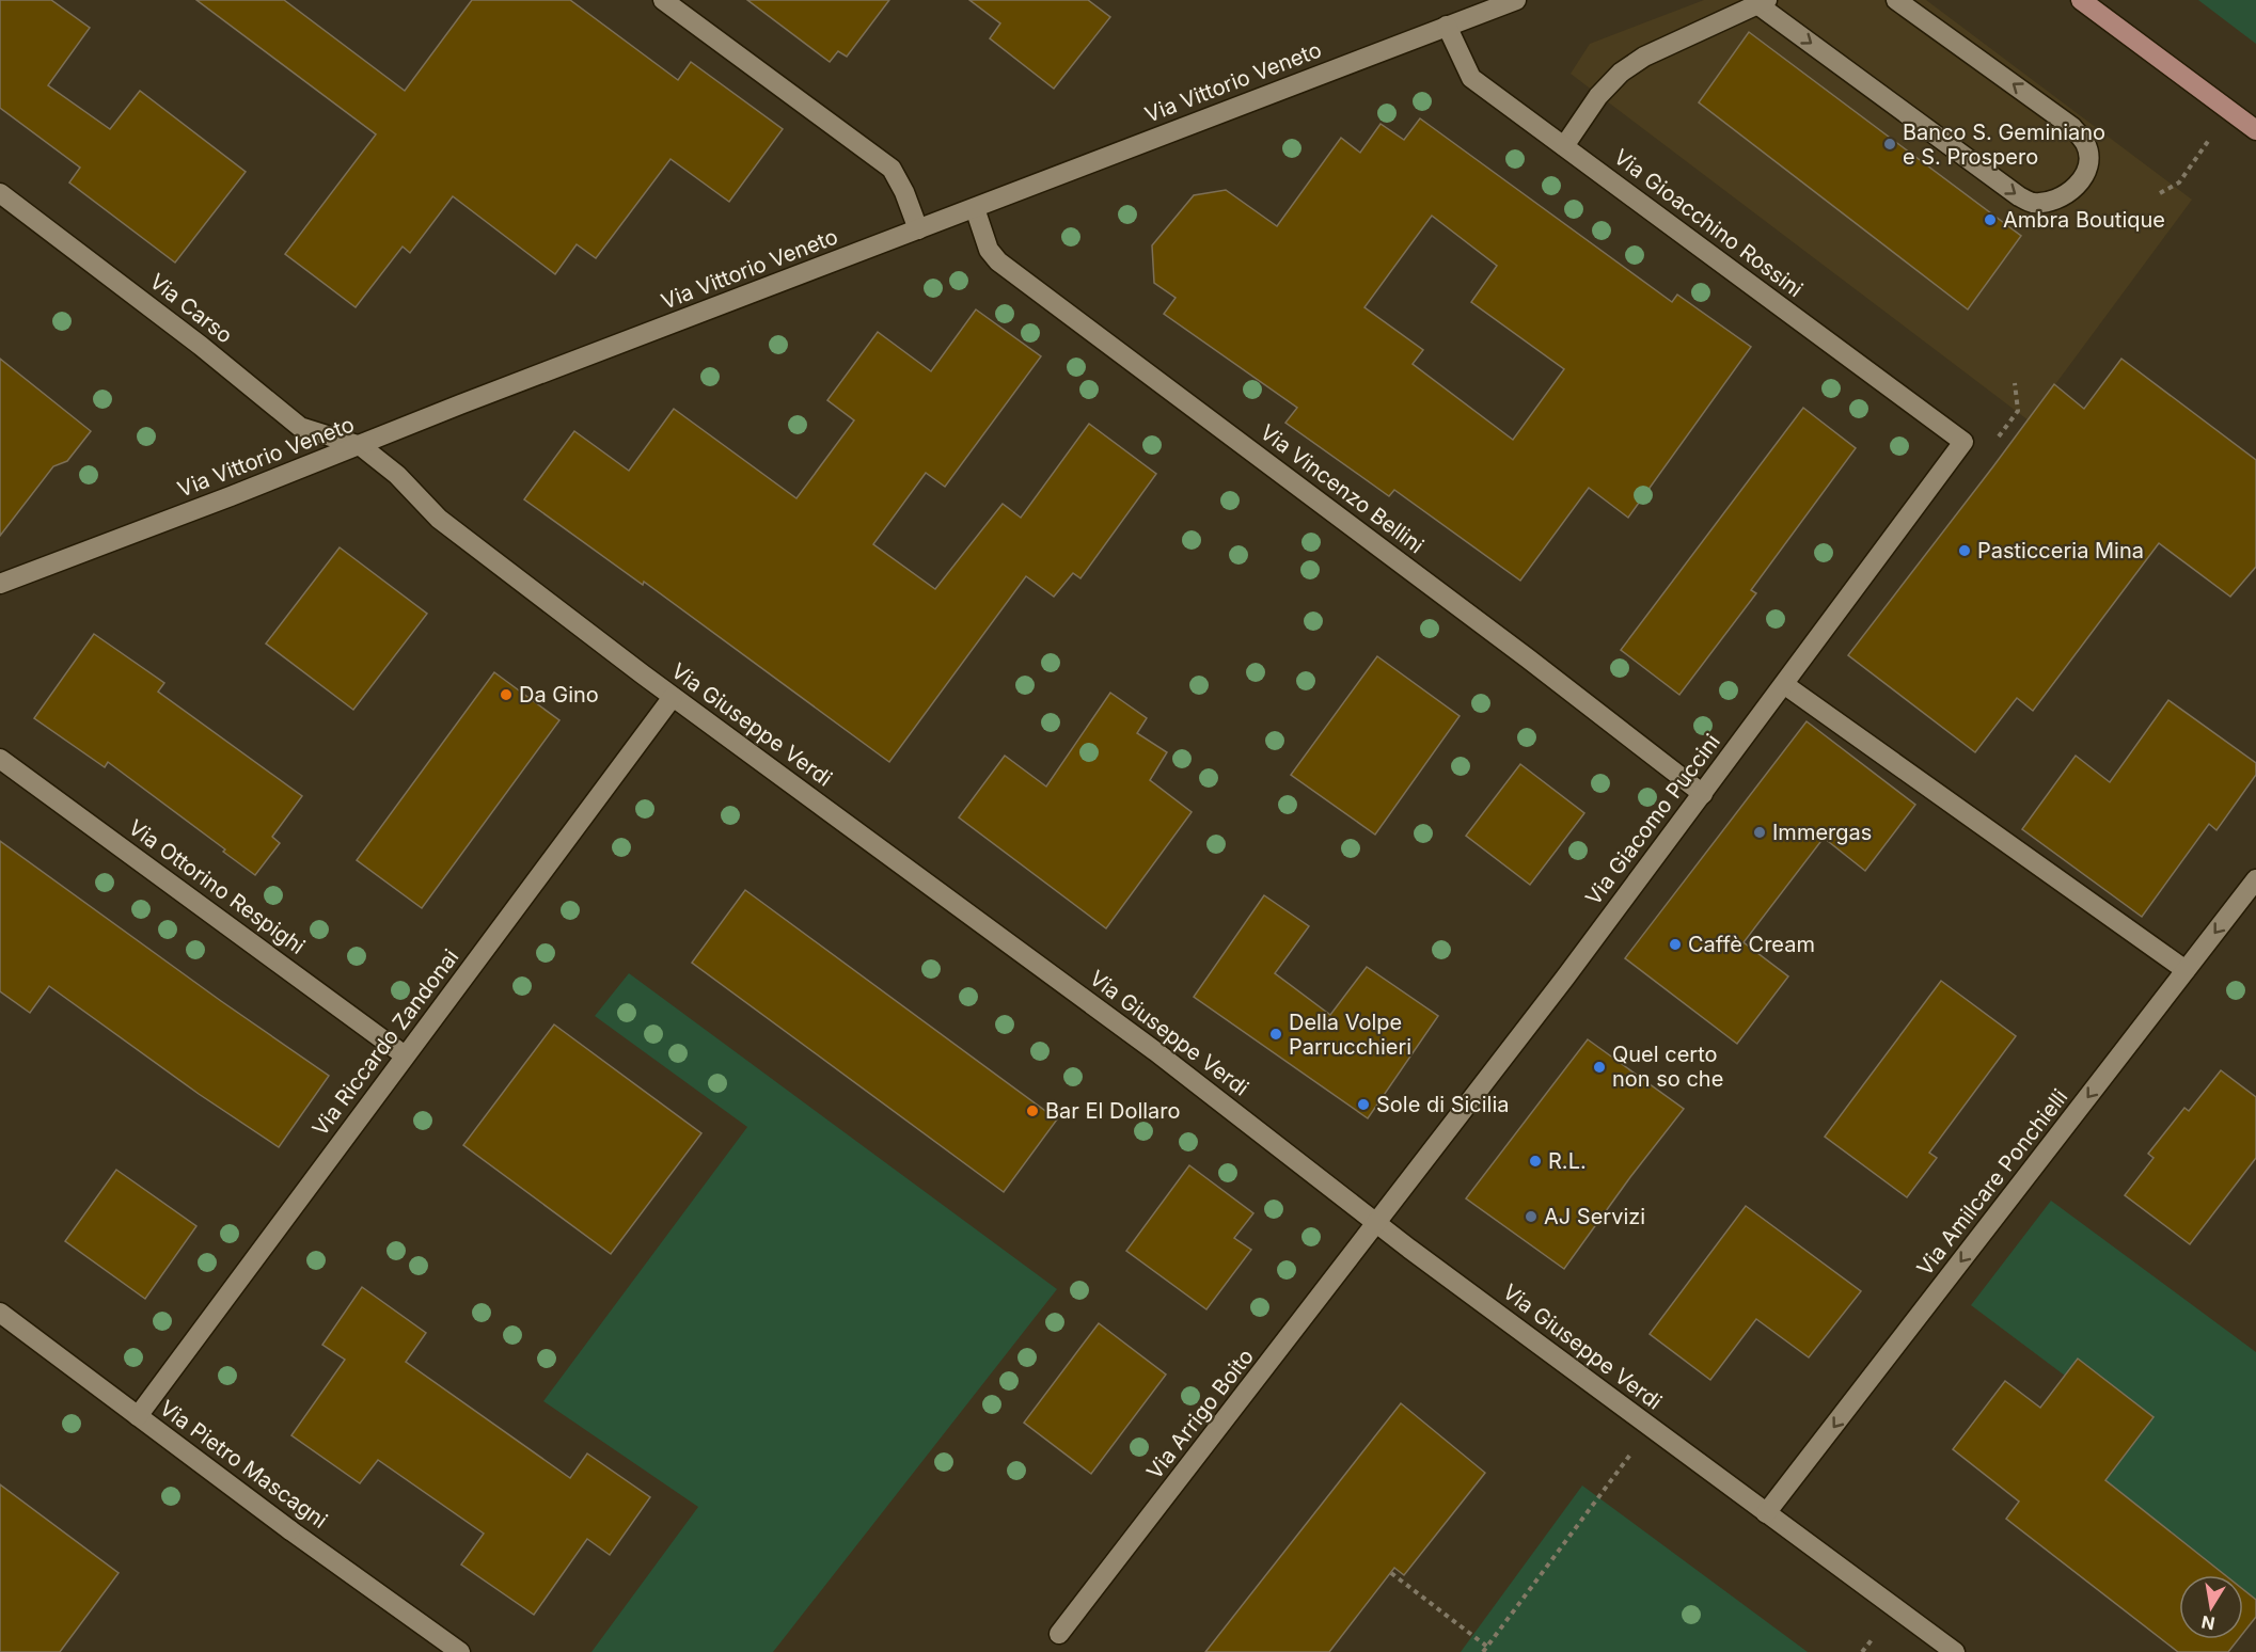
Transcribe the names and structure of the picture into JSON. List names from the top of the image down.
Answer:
{
  "streets": {
    "street": [
      "Via Vittorio Veneto",
      "Via Gioacchino Rossini",
      "Via Carso",
      "Via Vincenzo Bellini",
      "Via Giuseppe Verdi",
      "Via Giacomo Puccini",
      "Via Ottorino Respighi",
      "Via Riccardo Zandonai",
      "Via Amilcare Ponchielli",
      "Via Arrigo Boito",
      "Via Pietro Mascagni"
    ]
  },
  "crossings": [
    ["Via Vittorio Veneto", "Via Gioacchino Rossini"],
    ["Via Vittorio Veneto", "Via Carso"],
    ["Via Vittorio Veneto", "Via Vincenzo Bellini"],
    ["Via Vittorio Veneto", "Via Giuseppe Verdi"],
    ["Via Gioacchino Rossini", "Via Giacomo Puccini"],
    ["Via Carso", "Via Giuseppe Verdi"],
    ["Via Vincenzo Bellini", "Via Giacomo Puccini"],
    ["Via Giuseppe Verdi", "Via Giacomo Puccini"],
    ["Via Giuseppe Verdi", "Via Riccardo Zandonai"],
    ["Via Giuseppe Verdi", "Via Amilcare Ponchielli"],
    ["Via Giuseppe Verdi", "Via Arrigo Boito"],
    ["Via Giacomo Puccini", "Via Arrigo Boito"],
    ["Via Ottorino Respighi", "Via Riccardo Zandonai"],
    ["Via Riccardo Zandonai", "Via Pietro Mascagni"]
  ],
  "one_way": ["Via Amilcare Ponchielli"],
  "places": [
    "Banco S. Geminiano e S. Prospero",
    "Ambra Boutique",
    "Pasticceria Mina",
    "Da Gino",
    "Immergas",
    "Caffè Cream",
    "Della Volpe Parrucchieri",
    "Quel certo non so che",
    "Sole di Sicilia",
    "Bar El Dollaro",
    "R.L.",
    "AJ Servizi"
  ],
  "north": "bottom"
}
